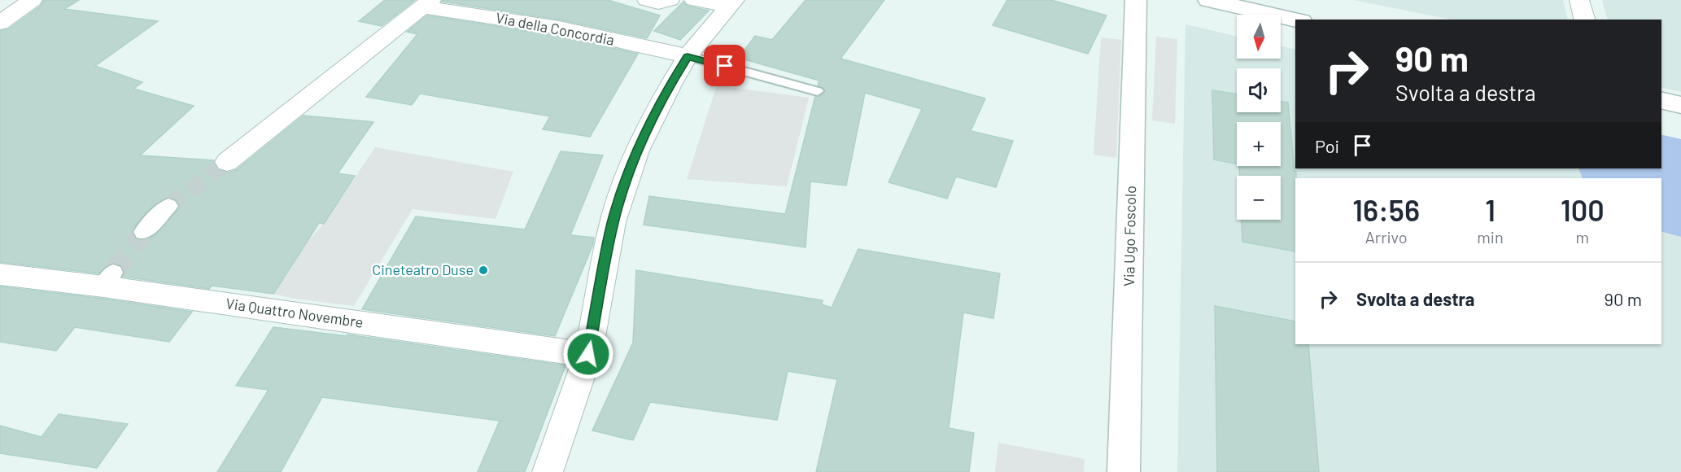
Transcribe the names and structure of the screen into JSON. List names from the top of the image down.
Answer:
{
  "streets": {
    "street": ["Via della Concordia", "Via Ugo Foscolo", "Via Quattro Novembre"]
  },
  "places": ["Cineteatro Duse"],
  "north": "bottom",
  "page": {
    "map_buttons": ["+", "−"],
    "turn": ["90 m", "Svolta a destra"],
    "then": "Poi",
    "eta": [
      "16:56",
      "Arrivo",
      "1",
      "min",
      "100",
      "m"
    ],
    "list": [
      {
        "name": "Svolta a destra",
        "value": "90 m"
      }
    ]
  }
}
